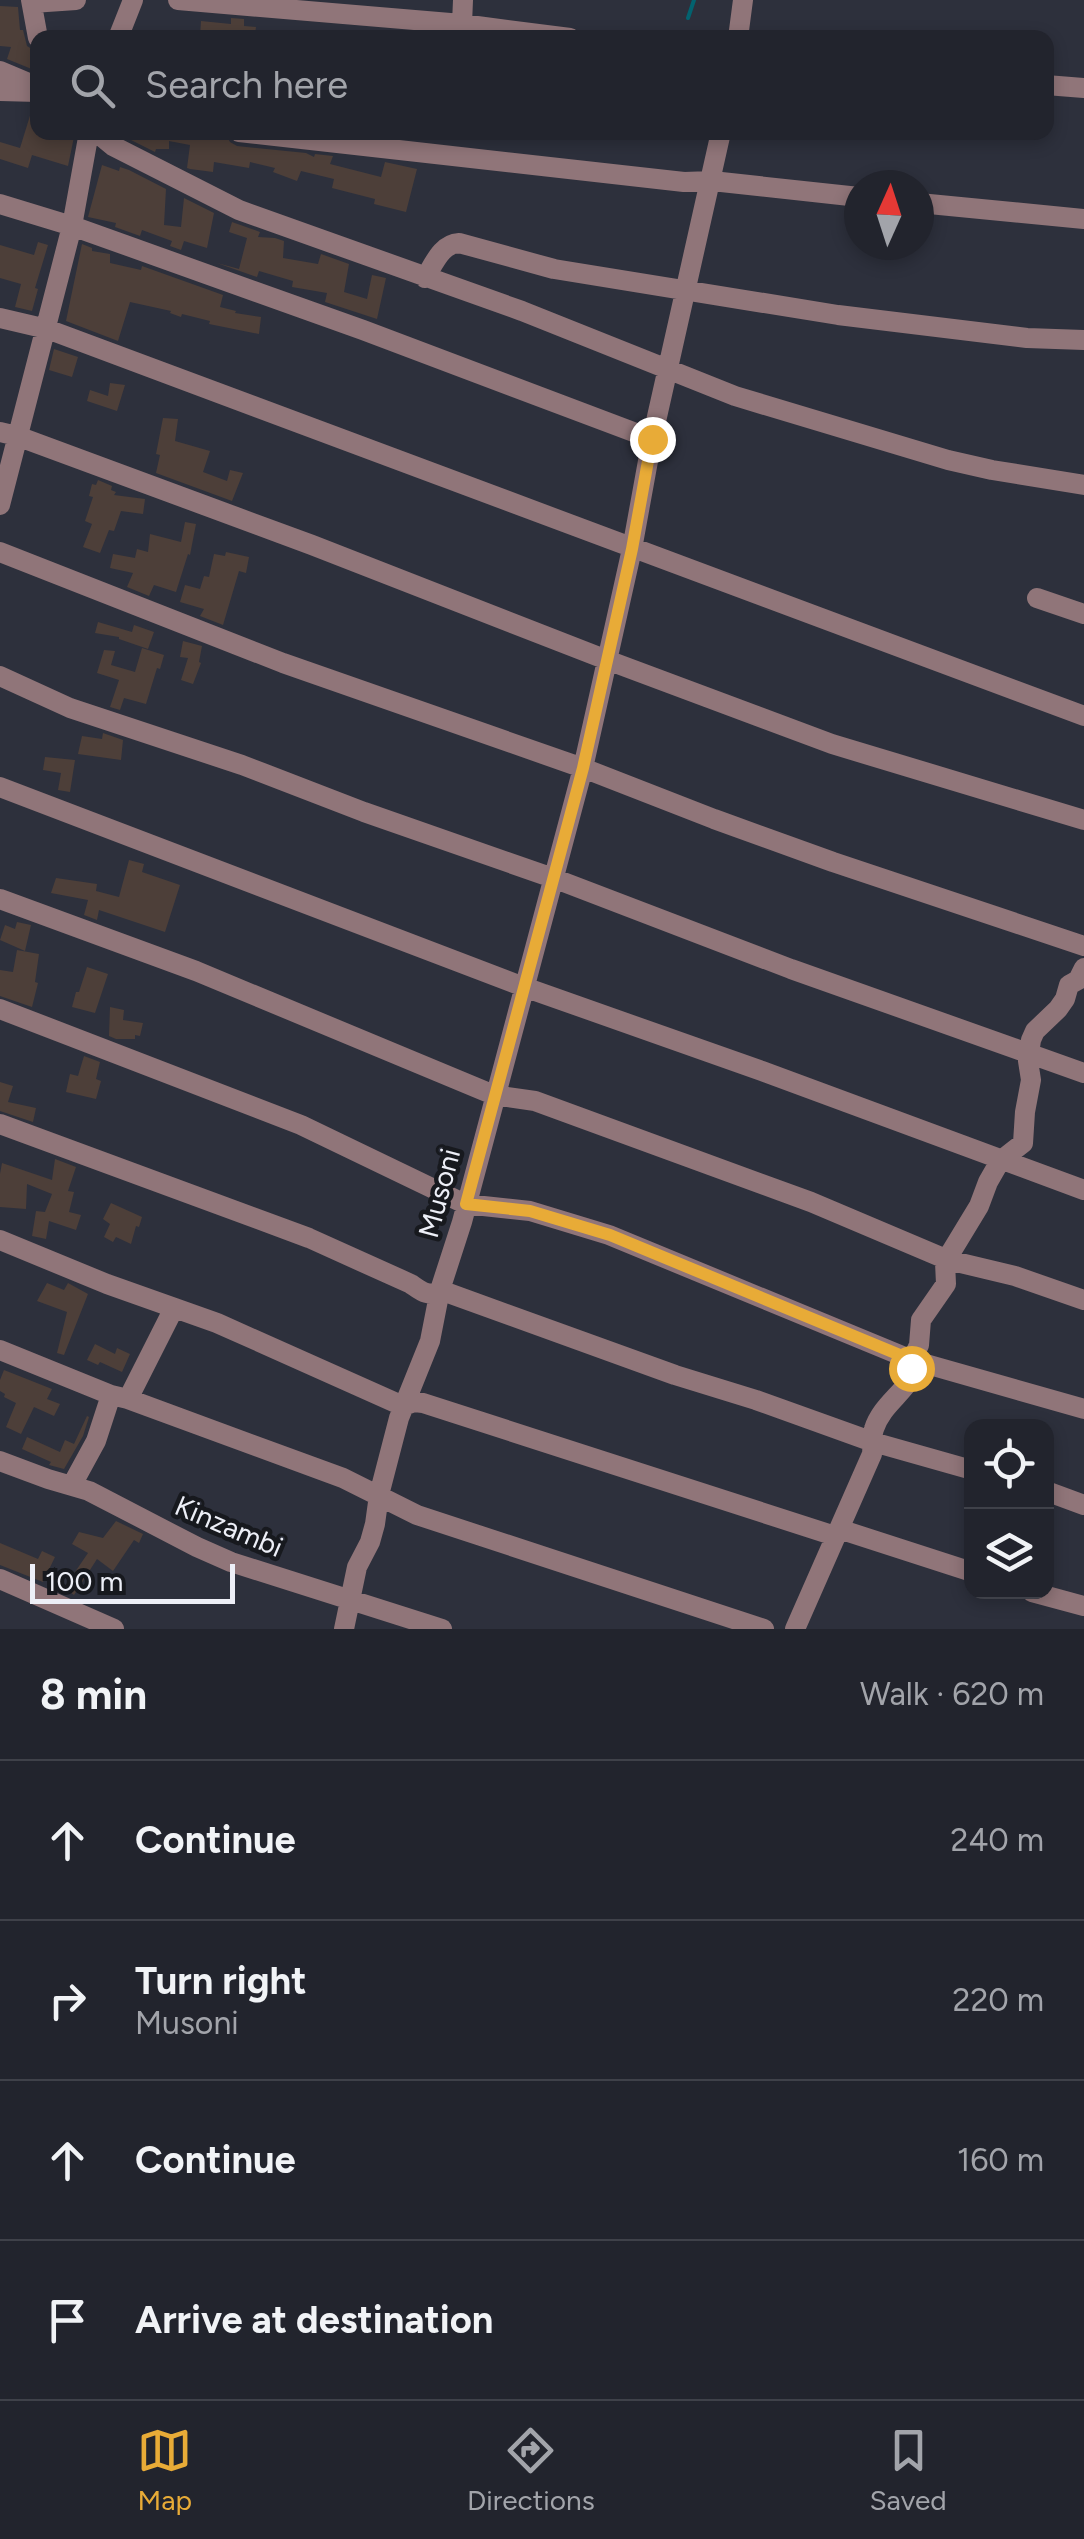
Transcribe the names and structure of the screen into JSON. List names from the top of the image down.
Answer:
{
  "streets": {
    "street": ["Musoni", "Kinzambi"]
  },
  "crossings": [
    ["Musoni", "Kinzambi"]
  ],
  "scale_bar": "100 m",
  "north": "top",
  "page": {
    "search": "Search here",
    "scale": "100 m",
    "heading": ["8 min", "Walk · 620 m"],
    "list": [
      ["Continue", "240 m"],
      ["Turn right", "Musoni", "220 m"],
      ["Continue", "160 m"],
      "Arrive at destination"
    ],
    "nav": ["Map", "Directions", "Saved"]
  }
}
